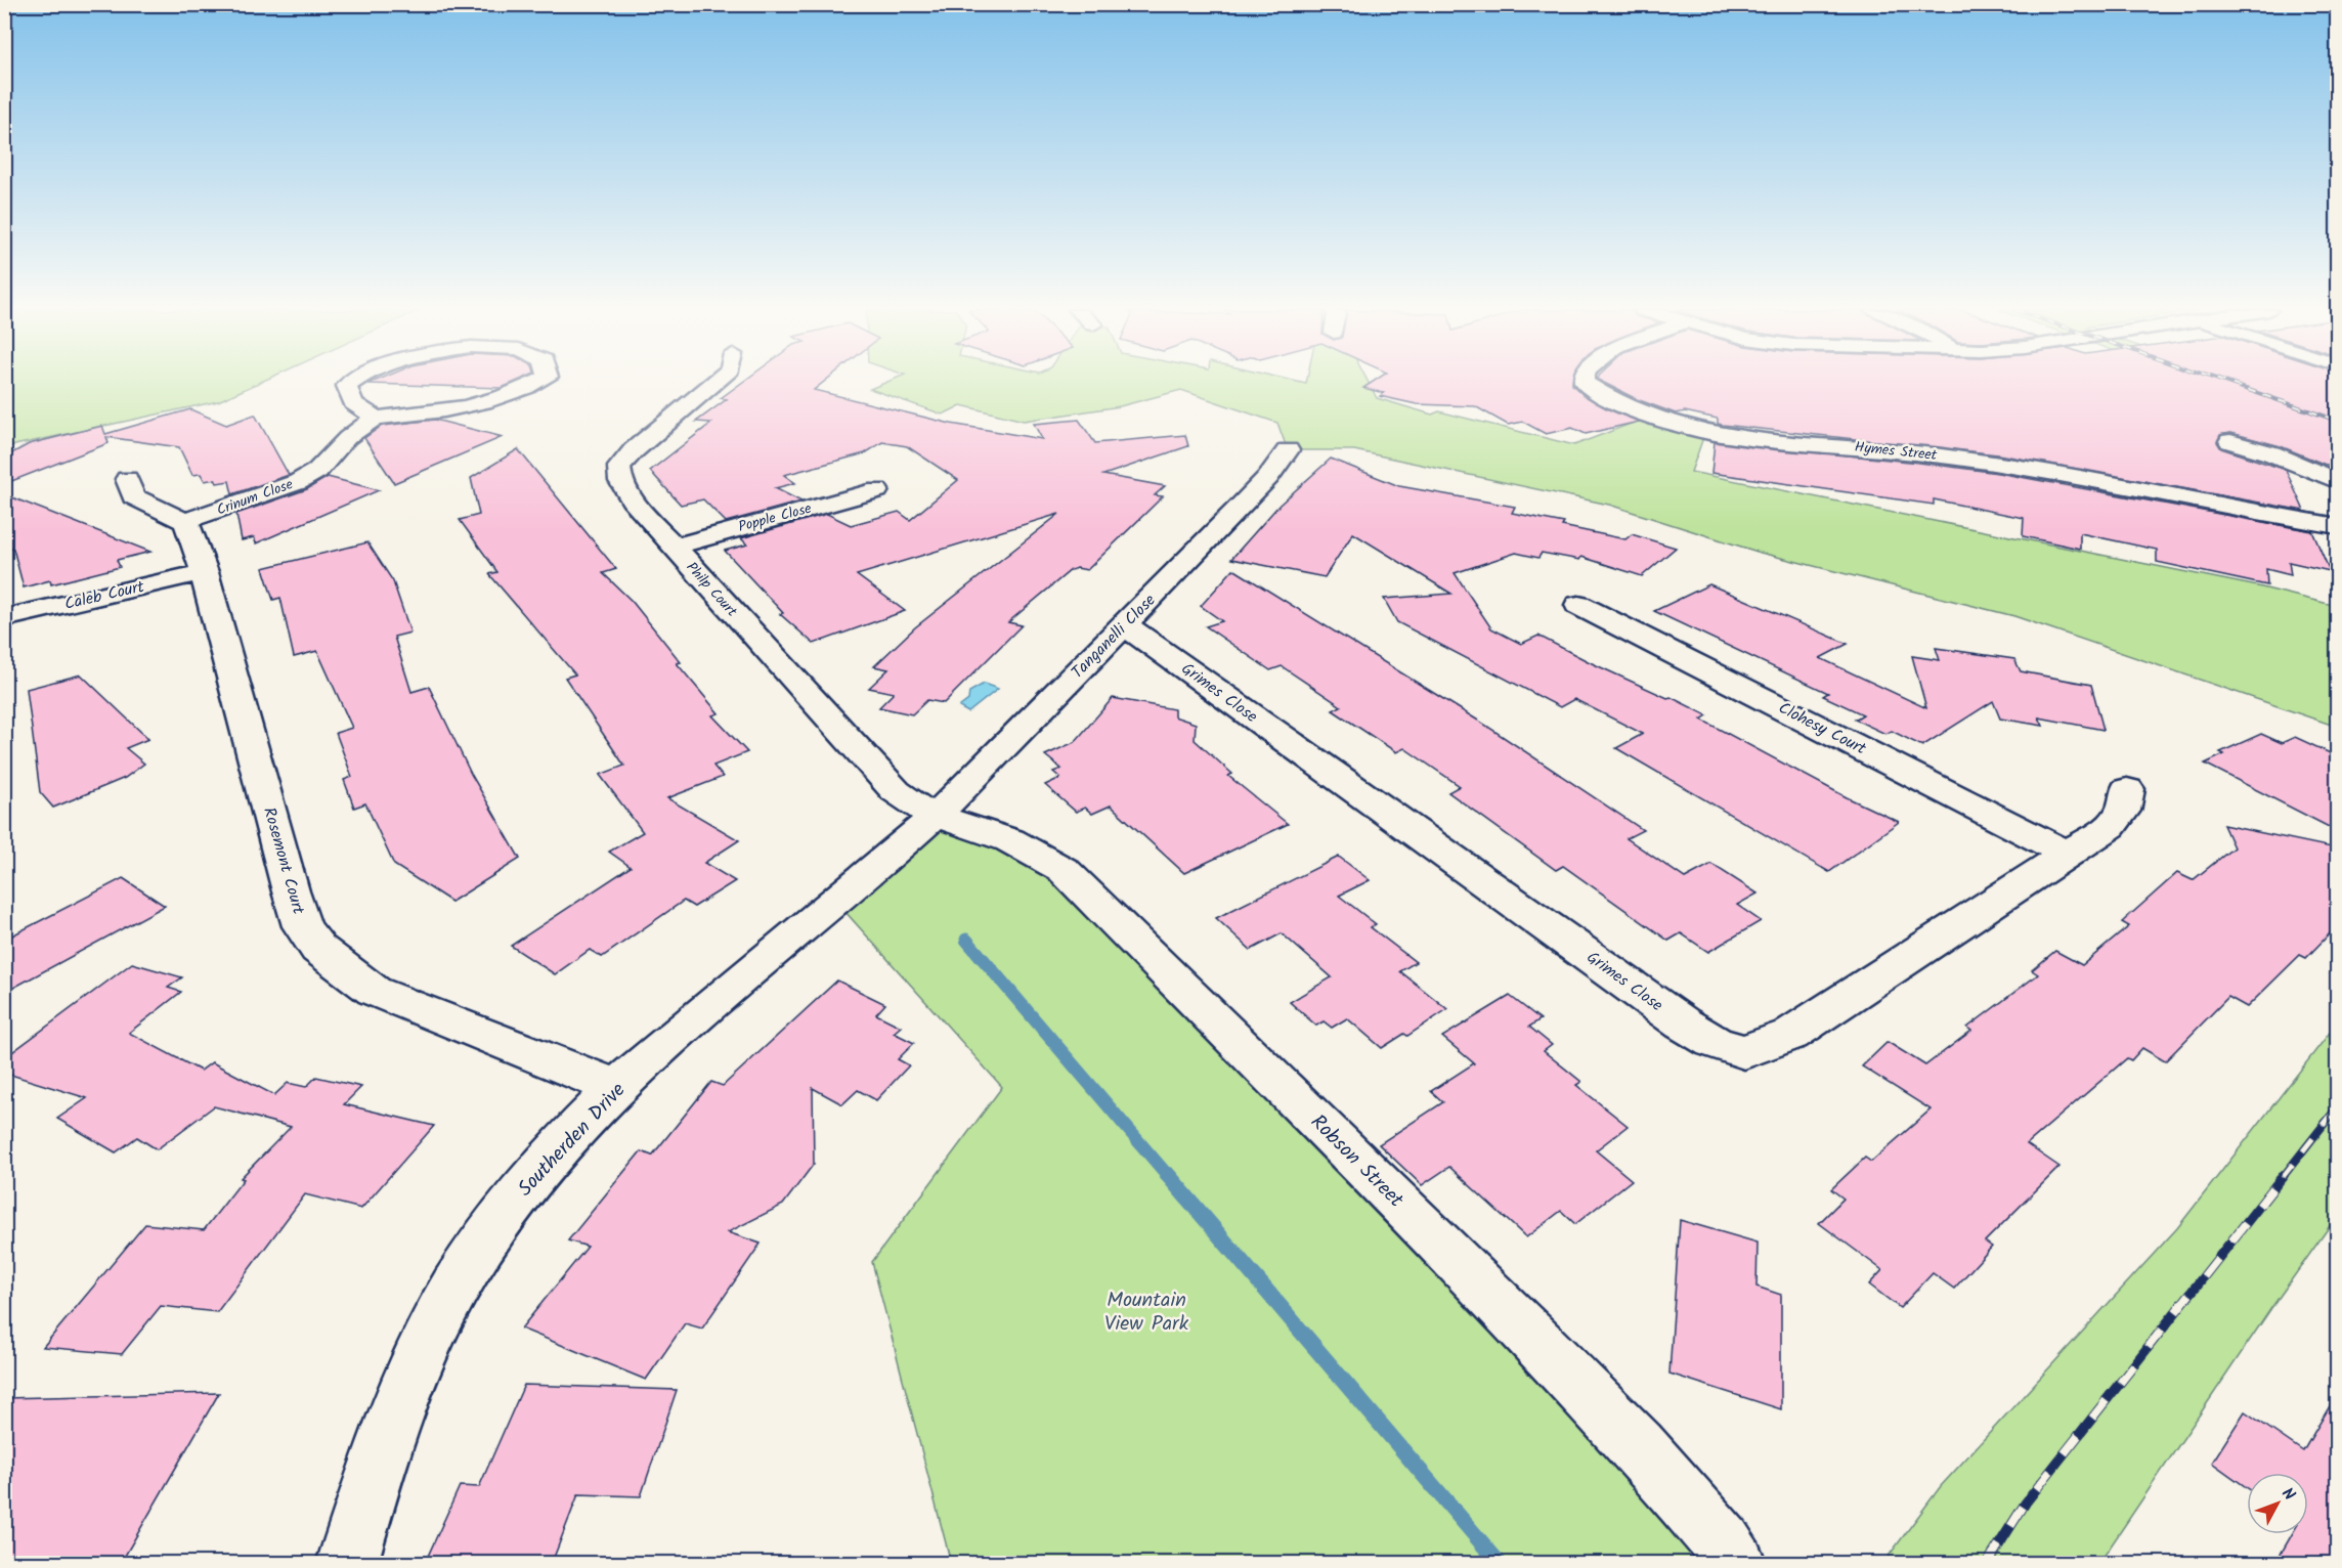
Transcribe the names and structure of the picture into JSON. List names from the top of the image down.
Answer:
{
  "streets": {
    "street": [
      "Hymes Street",
      "Crinum Close",
      "Popple Close",
      "Philp Court",
      "Caleb Court",
      "Tanganelli Close",
      "Grimes Close",
      "Clohesy Court",
      "Rosemont Court",
      "Southerden Drive",
      "Robson Street"
    ]
  },
  "crossings": [
    ["Crinum Close", "Rosemont Court"],
    ["Popple Close", "Philp Court"],
    ["Philp Court", "Tanganelli Close"],
    ["Philp Court", "Southerden Drive"],
    ["Philp Court", "Robson Street"],
    ["Caleb Court", "Rosemont Court"],
    ["Tanganelli Close", "Grimes Close"],
    ["Tanganelli Close", "Southerden Drive"],
    ["Tanganelli Close", "Robson Street"],
    ["Grimes Close", "Clohesy Court"],
    ["Rosemont Court", "Southerden Drive"],
    ["Southerden Drive", "Robson Street"]
  ],
  "parks": ["Mountain View Park"],
  "north": "top right"
}
